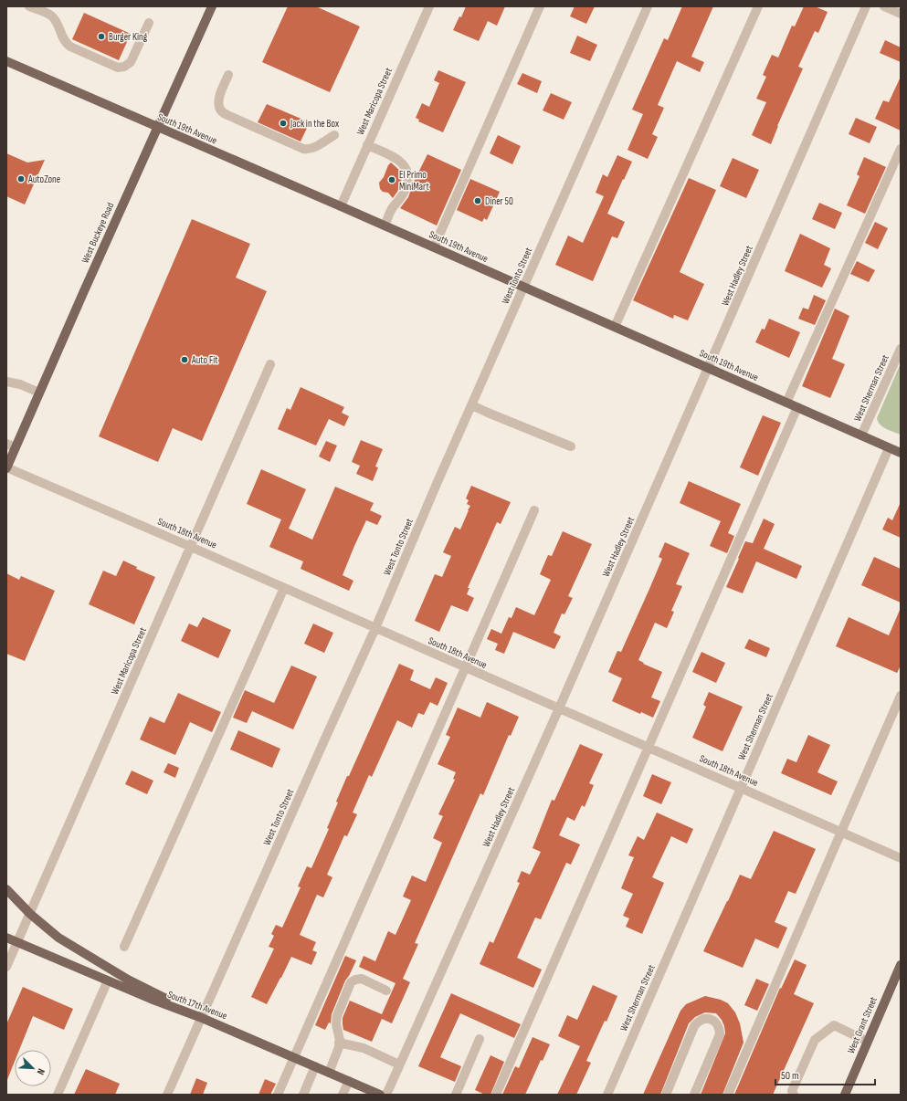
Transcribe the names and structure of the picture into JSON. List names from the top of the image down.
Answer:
{
  "streets": {
    "main road": [
      "South 19th Avenue",
      "West Buckeye Road",
      "South 17th Avenue",
      "West Grant Street"
    ],
    "street": [
      "West Maricopa Street",
      "West Tonto Street",
      "West Hadley Street",
      "West Sherman Street",
      "South 18th Avenue"
    ]
  },
  "crossings": [
    ["West Maricopa Street", "South 19th Avenue"],
    ["West Maricopa Street", "South 18th Avenue"],
    ["West Maricopa Street", "South 17th Avenue"],
    ["South 19th Avenue", "West Buckeye Road"],
    ["South 19th Avenue", "West Tonto Street"],
    ["South 19th Avenue", "West Hadley Street"],
    ["South 19th Avenue", "West Sherman Street"],
    ["West Buckeye Road", "South 18th Avenue"],
    ["West Tonto Street", "South 18th Avenue"],
    ["West Tonto Street", "South 17th Avenue"],
    ["West Hadley Street", "South 18th Avenue"],
    ["West Sherman Street", "South 18th Avenue"]
  ],
  "places": [
    "Burger King",
    "Jack in the Box",
    "AutoZone",
    "El Primo MiniMart",
    "Diner 50",
    "Auto Fit"
  ],
  "scale_bar": "50 m",
  "north": "bottom right"
}
